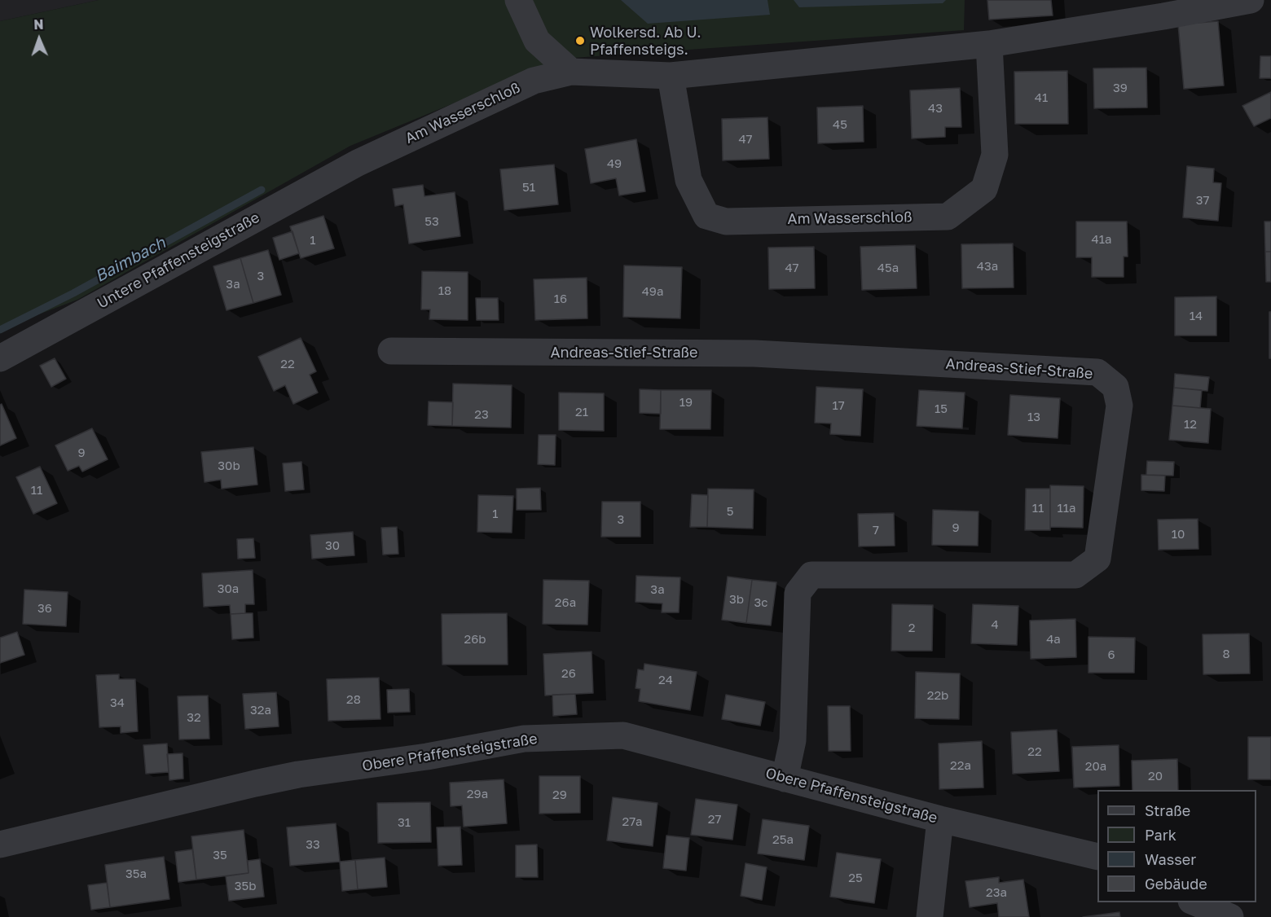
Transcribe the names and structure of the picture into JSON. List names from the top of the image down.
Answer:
{
  "streets": {
    "street": [
      "Am Wasserschloß",
      "Untere Pfaffensteigstraße",
      "Andreas-Stief-Straße",
      "Obere Pfaffensteigstraße"
    ]
  },
  "crossings": [
    ["Am Wasserschloß", "Untere Pfaffensteigstraße"],
    ["Andreas-Stief-Straße", "Obere Pfaffensteigstraße"]
  ],
  "water": ["Baimbach"],
  "places": ["Wolkersd. Ab U. Pfaffensteigs."],
  "house_numbers": [
    "39",
    "41",
    "43",
    "45",
    "47",
    "49",
    "51",
    "37",
    "53",
    "41a",
    "1",
    "43a",
    "47",
    "45a",
    "3",
    "3a",
    "18",
    "49a",
    "16",
    "14",
    "22",
    "19",
    "17",
    "15",
    "21",
    "23",
    "13",
    "12",
    "9",
    "30b",
    "11",
    "11",
    "11a",
    "5",
    "1",
    "3",
    "9",
    "7",
    "10",
    "30",
    "30a",
    "3a",
    "3b",
    "26a",
    "3c",
    "36",
    "4",
    "2",
    "26b",
    "4a",
    "8",
    "6",
    "26",
    "24",
    "22b",
    "28",
    "34",
    "32a",
    "32",
    "22",
    "22a",
    "20a",
    "20",
    "29a",
    "29",
    "27",
    "27a",
    "31",
    "25a",
    "33",
    "35",
    "35a",
    "25",
    "35b",
    "23a"
  ],
  "legend": [
    "Straße",
    "Park",
    "Wasser",
    "Gebäude"
  ],
  "north": "top"
}
